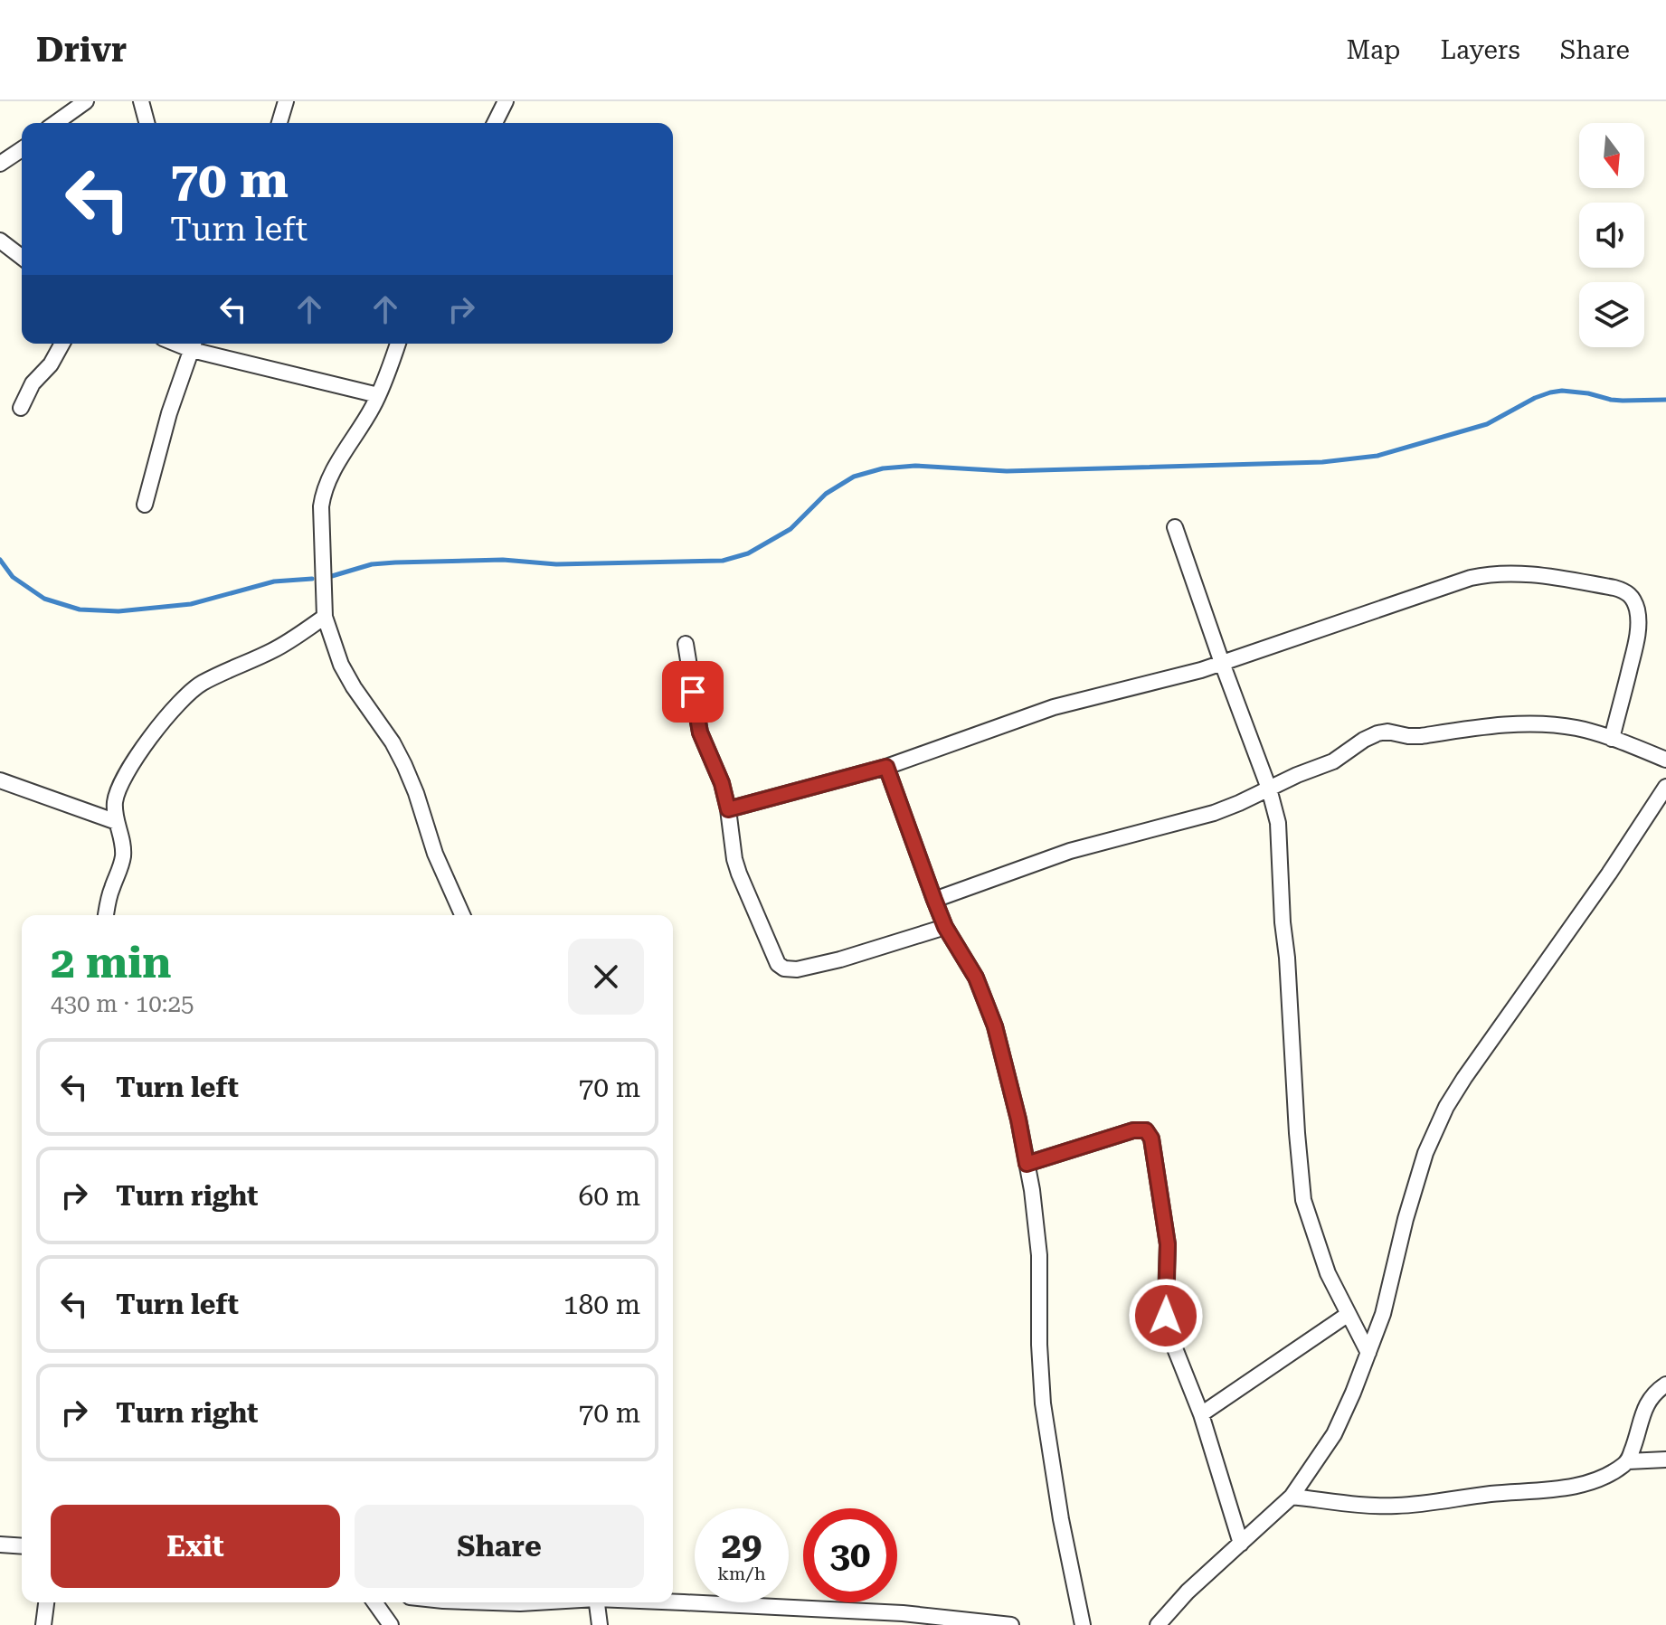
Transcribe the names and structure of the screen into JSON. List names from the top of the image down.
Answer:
{
  "north": "bottom",
  "page": {
    "header": "Drivr",
    "nav": ["Map", "Layers", "Share"],
    "turn": ["70 m", "Turn left"],
    "heading": ["2 min", "430 m · 10:25"],
    "list": [
      {
        "name": "Turn left",
        "value": "70 m"
      },
      {
        "name": "Turn right",
        "value": "60 m"
      },
      {
        "name": "Turn left",
        "value": "180 m"
      },
      {
        "name": "Turn right",
        "value": "70 m"
      }
    ],
    "buttons": ["Exit", "Share"],
    "speed": "29 km/h",
    "limit": "30"
  }
}
